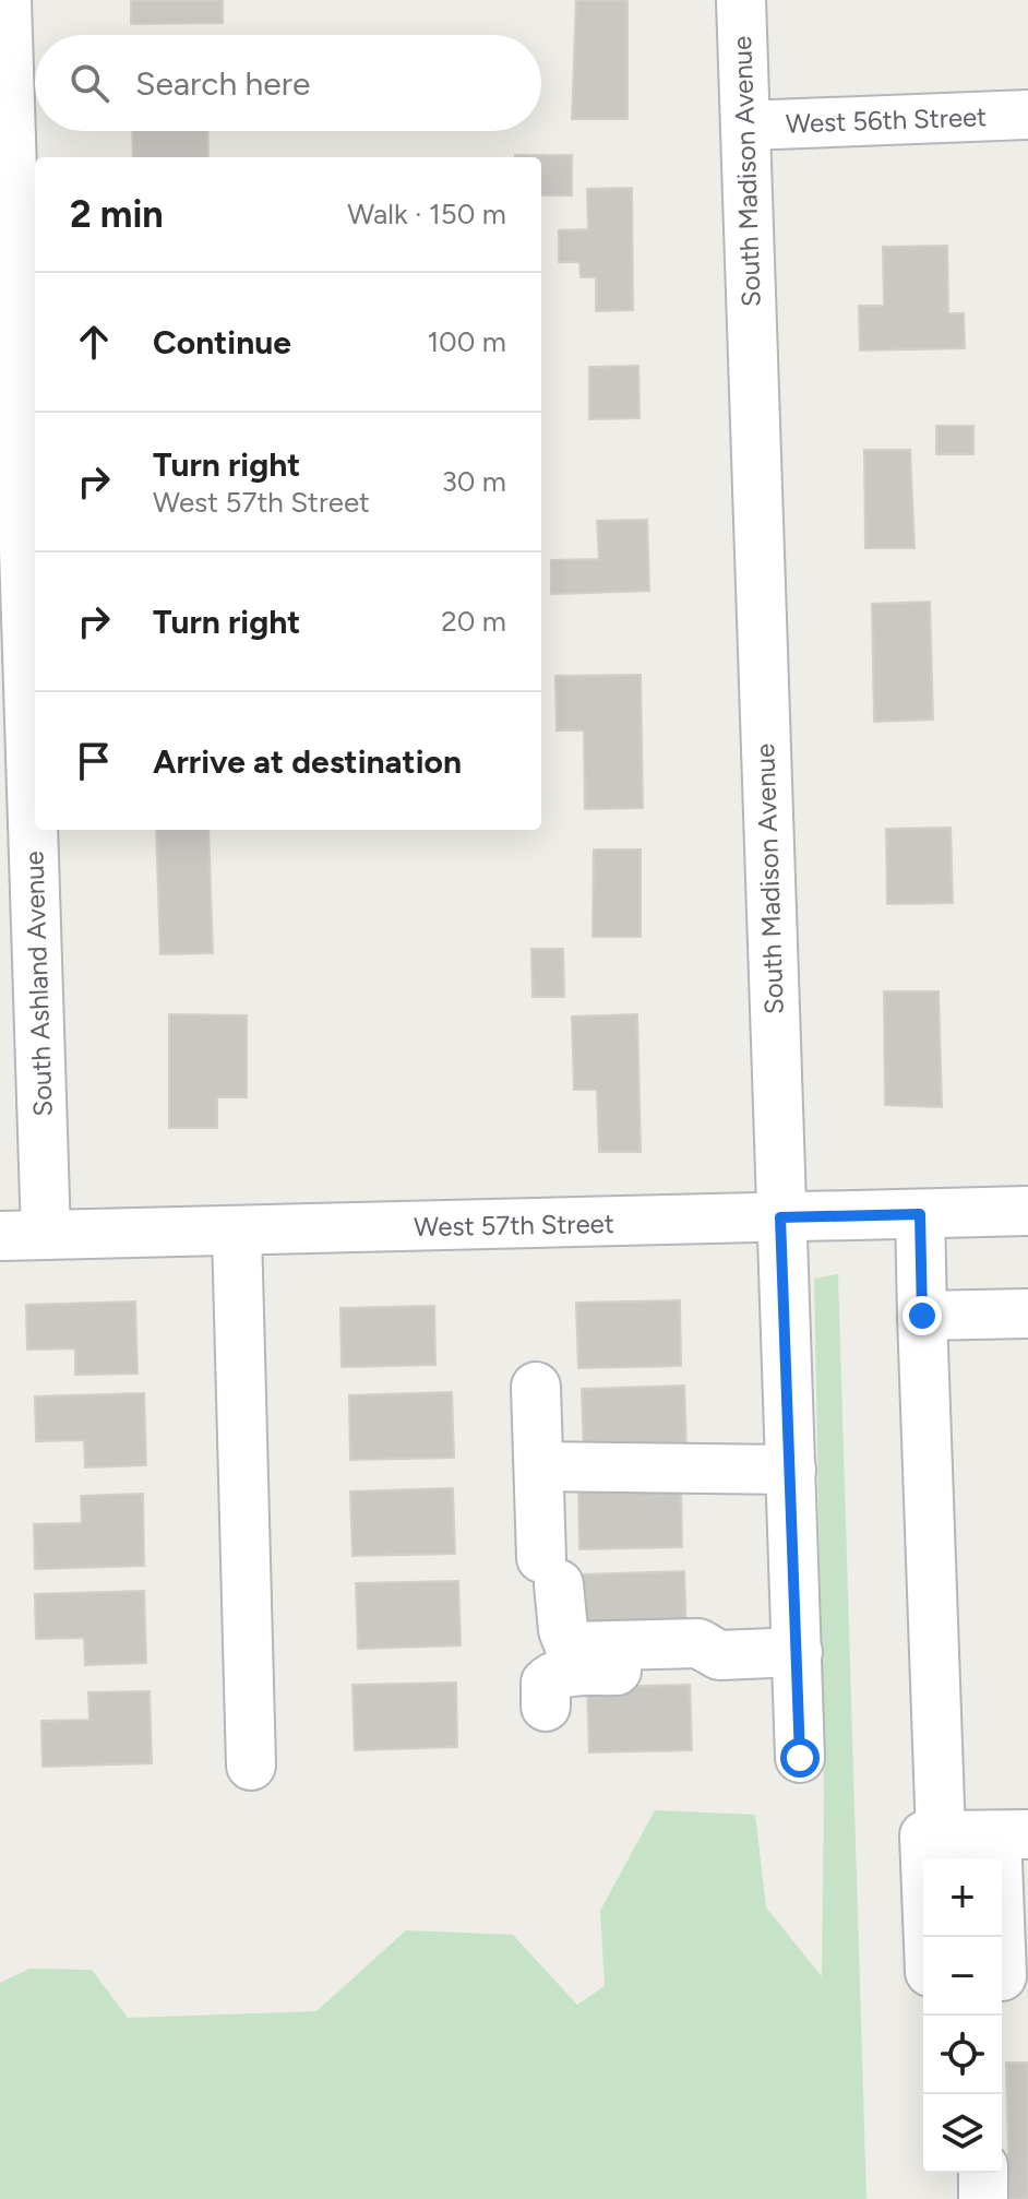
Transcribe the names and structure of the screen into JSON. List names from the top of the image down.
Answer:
{
  "streets": {
    "street": [
      "West 56th Street",
      "South Madison Avenue",
      "South Ashland Avenue",
      "West 57th Street"
    ]
  },
  "crossings": [
    ["West 56th Street", "South Madison Avenue"],
    ["South Madison Avenue", "West 57th Street"],
    ["South Ashland Avenue", "West 57th Street"]
  ],
  "page": {
    "search": "Search here",
    "heading": ["2 min", "Walk · 150 m"],
    "list": [
      ["Continue", "100 m"],
      ["Turn right", "West 57th Street", "30 m"],
      ["Turn right", "20 m"],
      "Arrive at destination"
    ],
    "map_buttons": ["+", "−"]
  }
}
